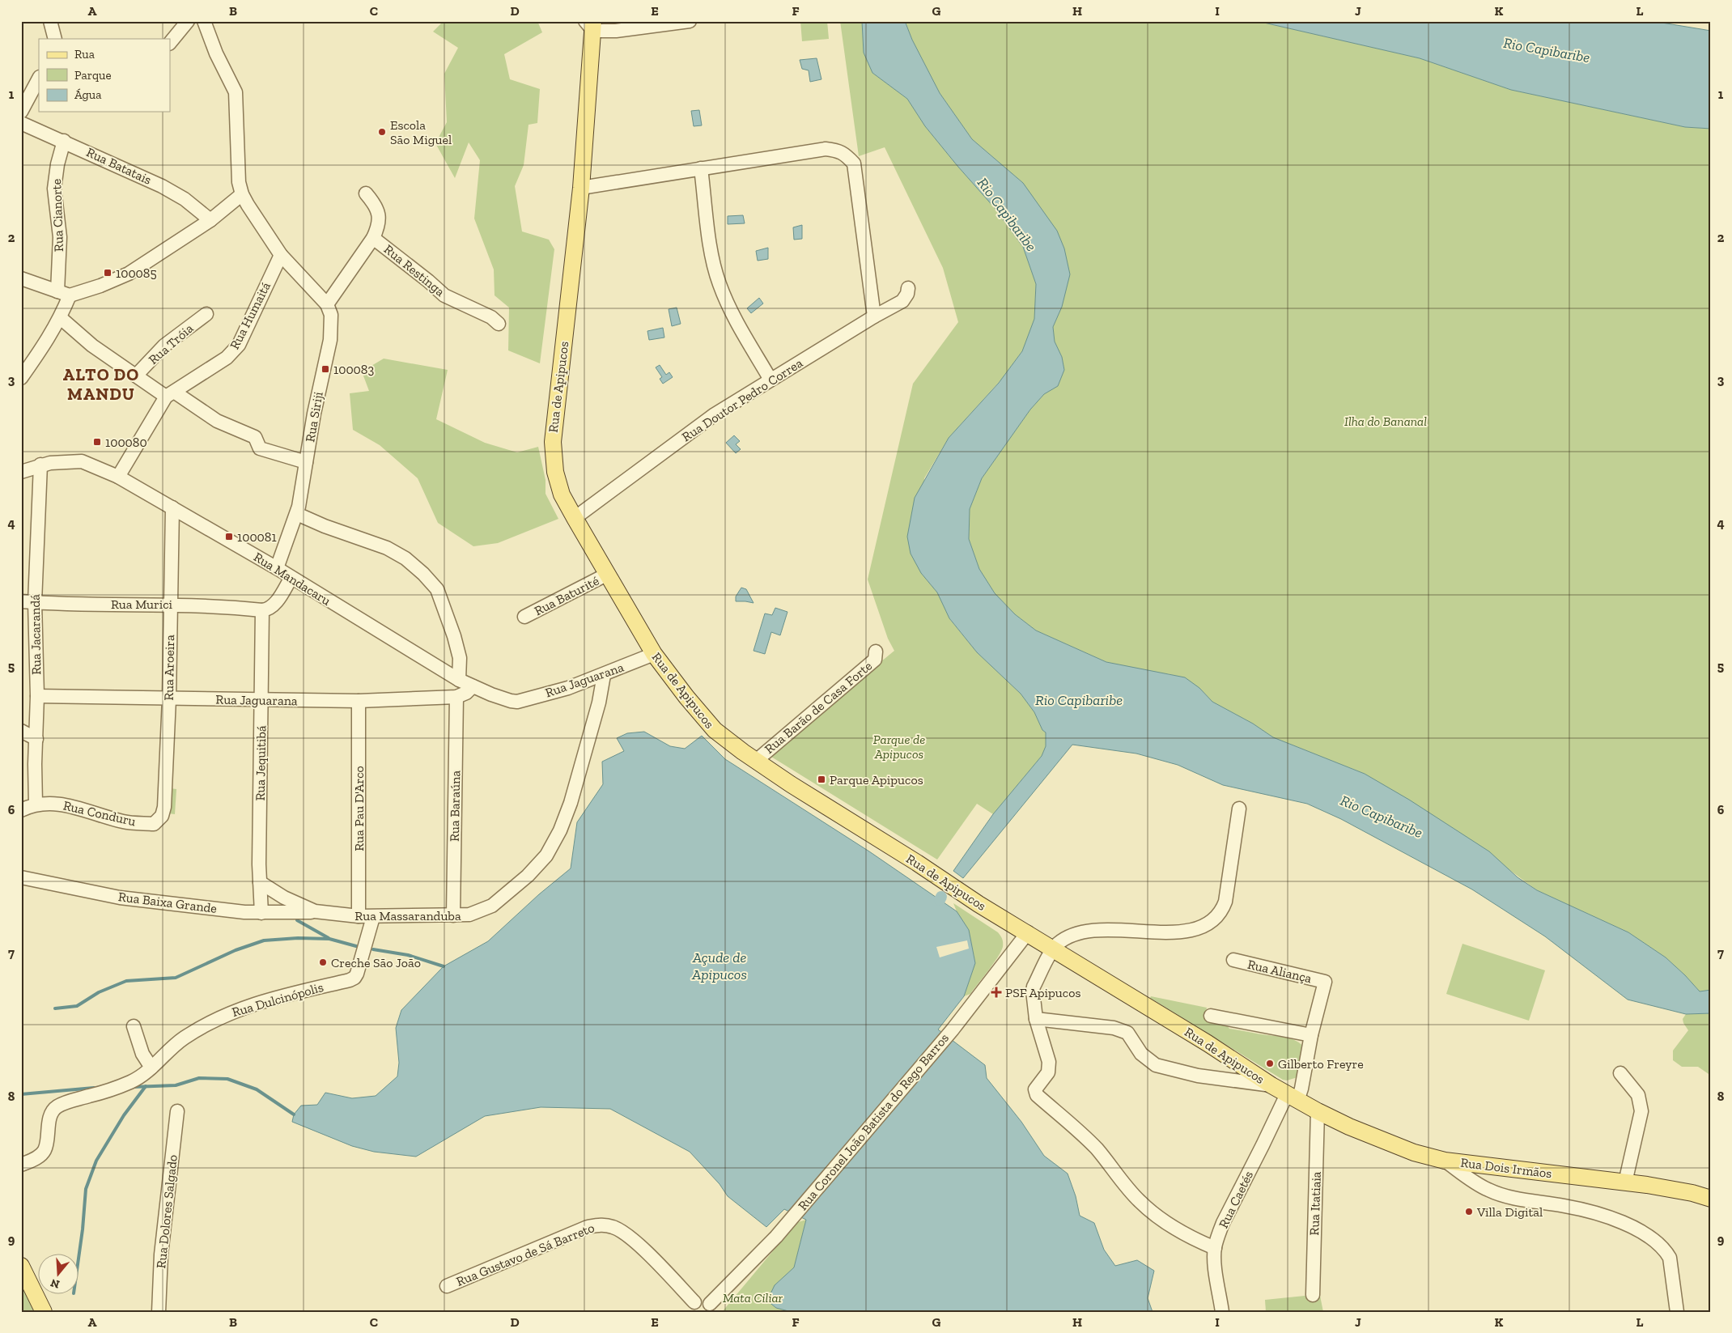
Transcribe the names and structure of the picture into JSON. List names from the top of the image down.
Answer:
{
  "streets": {
    "main road": ["Rua de Apipucos", "Rua Dois Irmãos"],
    "street": [
      "Rua Batatais",
      "Rua Cianorte",
      "Rua Restinga",
      "Rua Humaitá",
      "Rua Tróia",
      "Rua Doutor Pedro Correa",
      "Rua Siriji",
      "Rua Mandacaru",
      "Rua Baturité",
      "Rua Murici",
      "Rua Jacarandá",
      "Rua Aroeira",
      "Rua Jaguarana",
      "Rua Barão de Casa Forte",
      "Rua Jequitibá",
      "Rua Baraúna",
      "Rua Pau D'Arco",
      "Rua Conduru",
      "Rua Baixa Grande",
      "Rua Massaranduba",
      "Rua Aliança",
      "Rua Dulcinópolis",
      "Rua Coronel João Batista do Rego Barros",
      "Rua Caetés",
      "Rua Itatiaia",
      "Rua Dolores Salgado",
      "Rua Gustavo de Sá Barreto"
    ]
  },
  "crossings": [
    ["Rua Batatais", "Rua Cianorte"],
    ["Rua Humaitá", "Rua Mandacaru"],
    ["Rua de Apipucos", "Rua Doutor Pedro Correa"],
    ["Rua de Apipucos", "Rua Baturité"],
    ["Rua de Apipucos", "Rua Jaguarana"],
    ["Rua de Apipucos", "Rua Barão de Casa Forte"],
    ["Rua de Apipucos", "Rua Aliança"],
    ["Rua de Apipucos", "Rua Coronel João Batista do Rego Barros"],
    ["Rua de Apipucos", "Rua Dois Irmãos"],
    ["Rua de Apipucos", "Rua Caetés"],
    ["Rua de Apipucos", "Rua Itatiaia"],
    ["Rua Siriji", "Rua Mandacaru"],
    ["Rua Mandacaru", "Rua Jacarandá"],
    ["Rua Mandacaru", "Rua Aroeira"],
    ["Rua Mandacaru", "Rua Jaguarana"],
    ["Rua Murici", "Rua Jacarandá"],
    ["Rua Murici", "Rua Aroeira"],
    ["Rua Murici", "Rua Jequitibá"],
    ["Rua Jacarandá", "Rua Jaguarana"],
    ["Rua Jacarandá", "Rua Conduru"],
    ["Rua Aroeira", "Rua Jaguarana"],
    ["Rua Aroeira", "Rua Conduru"],
    ["Rua Jaguarana", "Rua Jequitibá"],
    ["Rua Jaguarana", "Rua Baraúna"],
    ["Rua Jaguarana", "Rua Pau D'Arco"],
    ["Rua Jaguarana", "Rua Massaranduba"],
    ["Rua Jequitibá", "Rua Baixa Grande"],
    ["Rua Jequitibá", "Rua Massaranduba"],
    ["Rua Baraúna", "Rua Massaranduba"],
    ["Rua Pau D'Arco", "Rua Massaranduba"],
    ["Rua Baixa Grande", "Rua Massaranduba"],
    ["Rua Massaranduba", "Rua Dulcinópolis"],
    ["Rua Aliança", "Rua Dois Irmãos"],
    ["Rua Aliança", "Rua Caetés"],
    ["Rua Aliança", "Rua Itatiaia"],
    ["Rua Dois Irmãos", "Rua Caetés"],
    ["Rua Dois Irmãos", "Rua Itatiaia"],
    ["Rua Caetés", "Rua Itatiaia"]
  ],
  "districts": ["ALTO DO MANDU"],
  "water": ["Rio Capibaribe", "Açude de Apipucos"],
  "parks": ["Ilha do Bananal", "Parque de Apipucos", "Mata Ciliar"],
  "places": {
    "other": [
      "Escola São Miguel",
      "Creche São João",
      "Gilberto Freyre",
      "Villa Digital"
    ],
    "transit": [
      "100085",
      "100083",
      "100080",
      "100081",
      "Parque Apipucos"
    ],
    "health": ["PSF Apipucos"]
  },
  "legend": ["Rua", "Parque", "Água"],
  "north": "bottom",
  "grid": {
    "columns": [
      "A",
      "B",
      "C",
      "D",
      "E",
      "F",
      "G",
      "H",
      "I",
      "J",
      "K",
      "L"
    ],
    "rows": [
      "1",
      "2",
      "3",
      "4",
      "5",
      "6",
      "7",
      "8",
      "9"
    ]
  }
}
